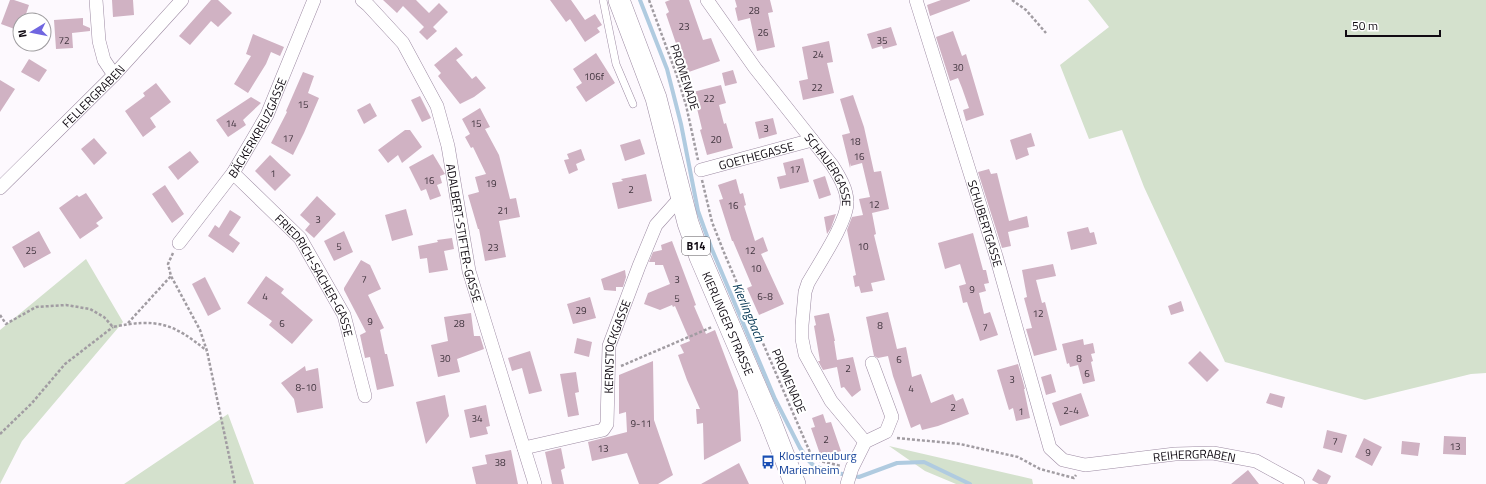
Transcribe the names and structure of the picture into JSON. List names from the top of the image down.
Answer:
{
  "streets": {
    "main road": ["B14", "KIERLINGER STRASSE"],
    "street": [
      "FELLERGRABEN",
      "BÄCKERKREUZGASSE",
      "GOETHEGASSE",
      "SCHAUERGASSE",
      "SCHUBERTGASSE",
      "ADALBERT-STIFTER-GASSE",
      "FRIEDRICH-SACHER-GASSE",
      "KERNSTOCKGASSE",
      "REIHERGRABEN"
    ],
    "path": ["PROMENADE"]
  },
  "crossings": [
    ["PROMENADE", "GOETHEGASSE"],
    ["BÄCKERKREUZGASSE", "FRIEDRICH-SACHER-GASSE"],
    ["GOETHEGASSE", "SCHAUERGASSE"],
    ["SCHUBERTGASSE", "REIHERGRABEN"],
    ["ADALBERT-STIFTER-GASSE", "KERNSTOCKGASSE"],
    ["KIERLINGER STRASSE", "KERNSTOCKGASSE"]
  ],
  "water": ["Kierlingbach"],
  "places": {
    "bus stop": ["Klosterneuburg Marienheim"]
  },
  "house_numbers": [
    "28",
    "23",
    "26",
    "72",
    "35",
    "24",
    "30",
    "106f",
    "22",
    "22",
    "15",
    "14",
    "15",
    "3",
    "17",
    "20",
    "18",
    "16",
    "17",
    "1",
    "16",
    "19",
    "2",
    "12",
    "16",
    "21",
    "3",
    "5",
    "10",
    "23",
    "25",
    "12",
    "10",
    "7",
    "3",
    "9",
    "4",
    "6-8",
    "5",
    "29",
    "12",
    "9",
    "6",
    "28",
    "8",
    "7",
    "30",
    "8",
    "6",
    "2",
    "6",
    "3",
    "8-10",
    "4",
    "2",
    "2-4",
    "1",
    "34",
    "9-11",
    "2",
    "7",
    "13",
    "13",
    "9",
    "38"
  ],
  "scale_bar": "50 m",
  "north": "left"
}
